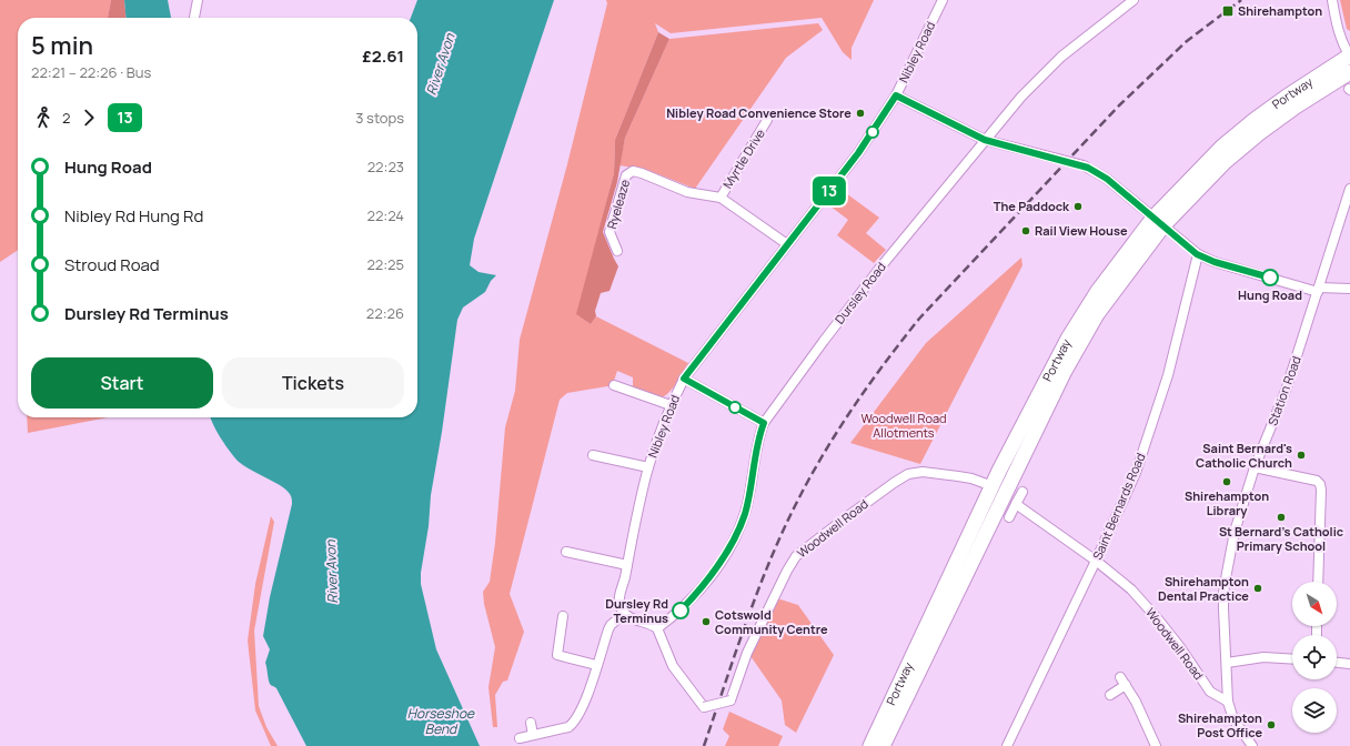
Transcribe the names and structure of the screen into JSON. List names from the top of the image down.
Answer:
{
  "streets": {
    "highway": ["Portway"],
    "street": [
      "Nibley Road",
      "Myrtle Drive",
      "Ryeleaze",
      "Dursley Road",
      "Station Road",
      "Saint Bernards Road",
      "Woodwell Road"
    ]
  },
  "crossings": [
    ["Nibley Road", "Myrtle Drive"],
    ["Portway", "Woodwell Road"],
    ["Myrtle Drive", "Ryeleaze"],
    ["Dursley Road", "Woodwell Road"],
    ["Station Road", "Woodwell Road"],
    ["Saint Bernards Road", "Woodwell Road"]
  ],
  "water": ["River Avon", "Horseshoe Bend"],
  "parks": ["Woodwell Road Allotments"],
  "places": {
    "transit": ["Shirehampton"],
    "other": [
      "Nibley Road Convenience Store",
      "The Paddock",
      "Rail View House",
      "Hung Road",
      "Saint Bernard's Catholic Church",
      "Shirehampton Library",
      "St Bernard's Catholic Primary School",
      "Shirehampton Dental Practice",
      "Dursley Rd Terminus",
      "Cotswold Community Centre",
      "Shirehampton Post Office"
    ]
  },
  "lines": ["bus line 13"],
  "north": "bottom right",
  "page": {
    "on_map": "13",
    "heading": ["5 min", "22:21 – 22:26 · Bus", "£2.61"],
    "legs": ["2", "13", "3 stops"],
    "list": [
      {
        "name": "Hung Road",
        "value": "22:23"
      },
      {
        "name": "Nibley Rd Hung Rd",
        "value": "22:24"
      },
      {
        "name": "Stroud Road",
        "value": "22:25"
      },
      {
        "name": "Dursley Rd Terminus",
        "value": "22:26"
      }
    ],
    "buttons": ["Start", "Tickets"]
  }
}
